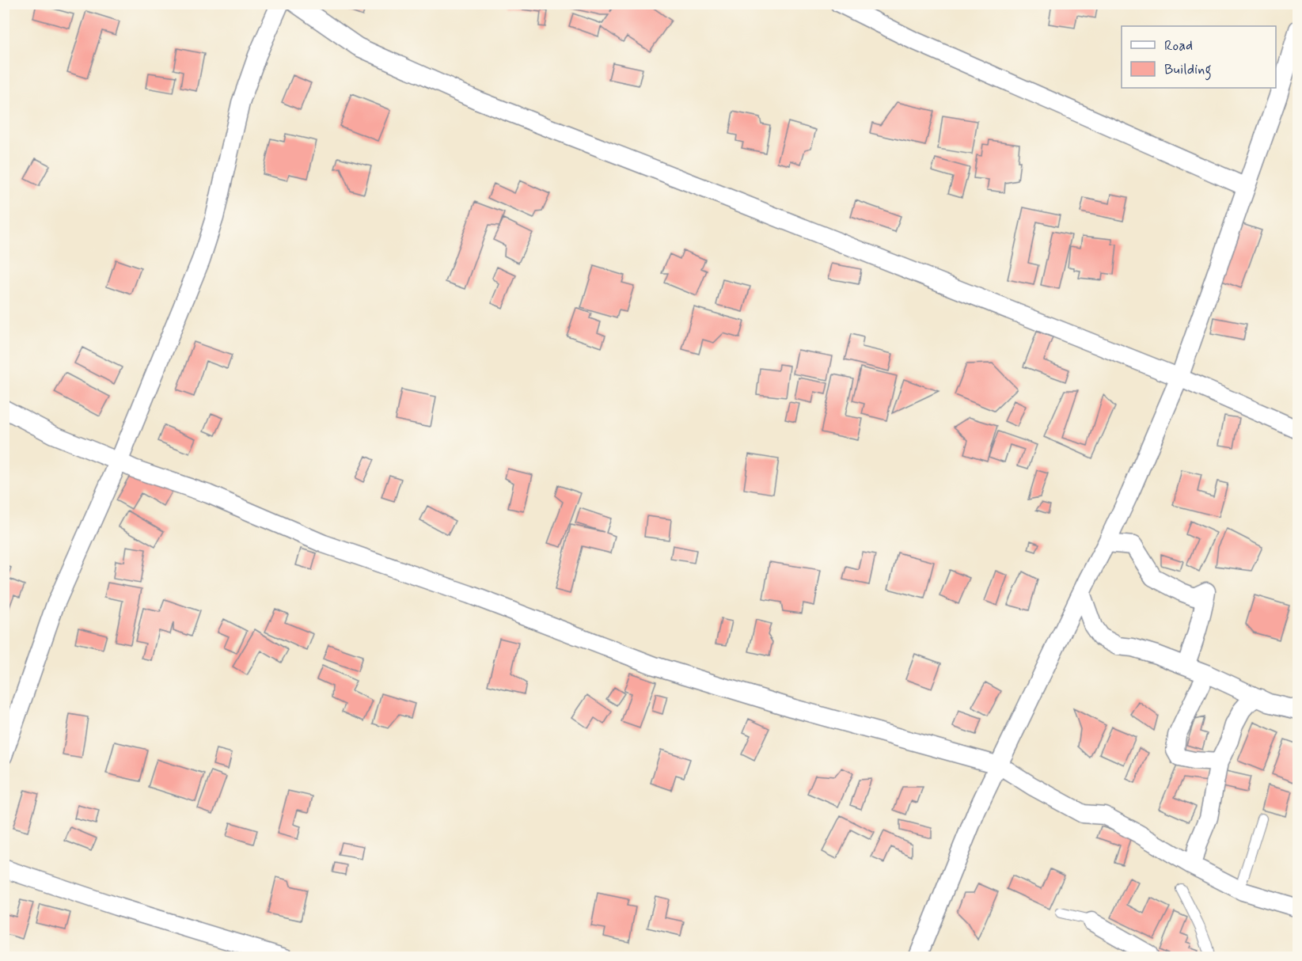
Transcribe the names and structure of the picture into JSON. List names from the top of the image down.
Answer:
{
  "legend": ["Road", "Building"]
}
